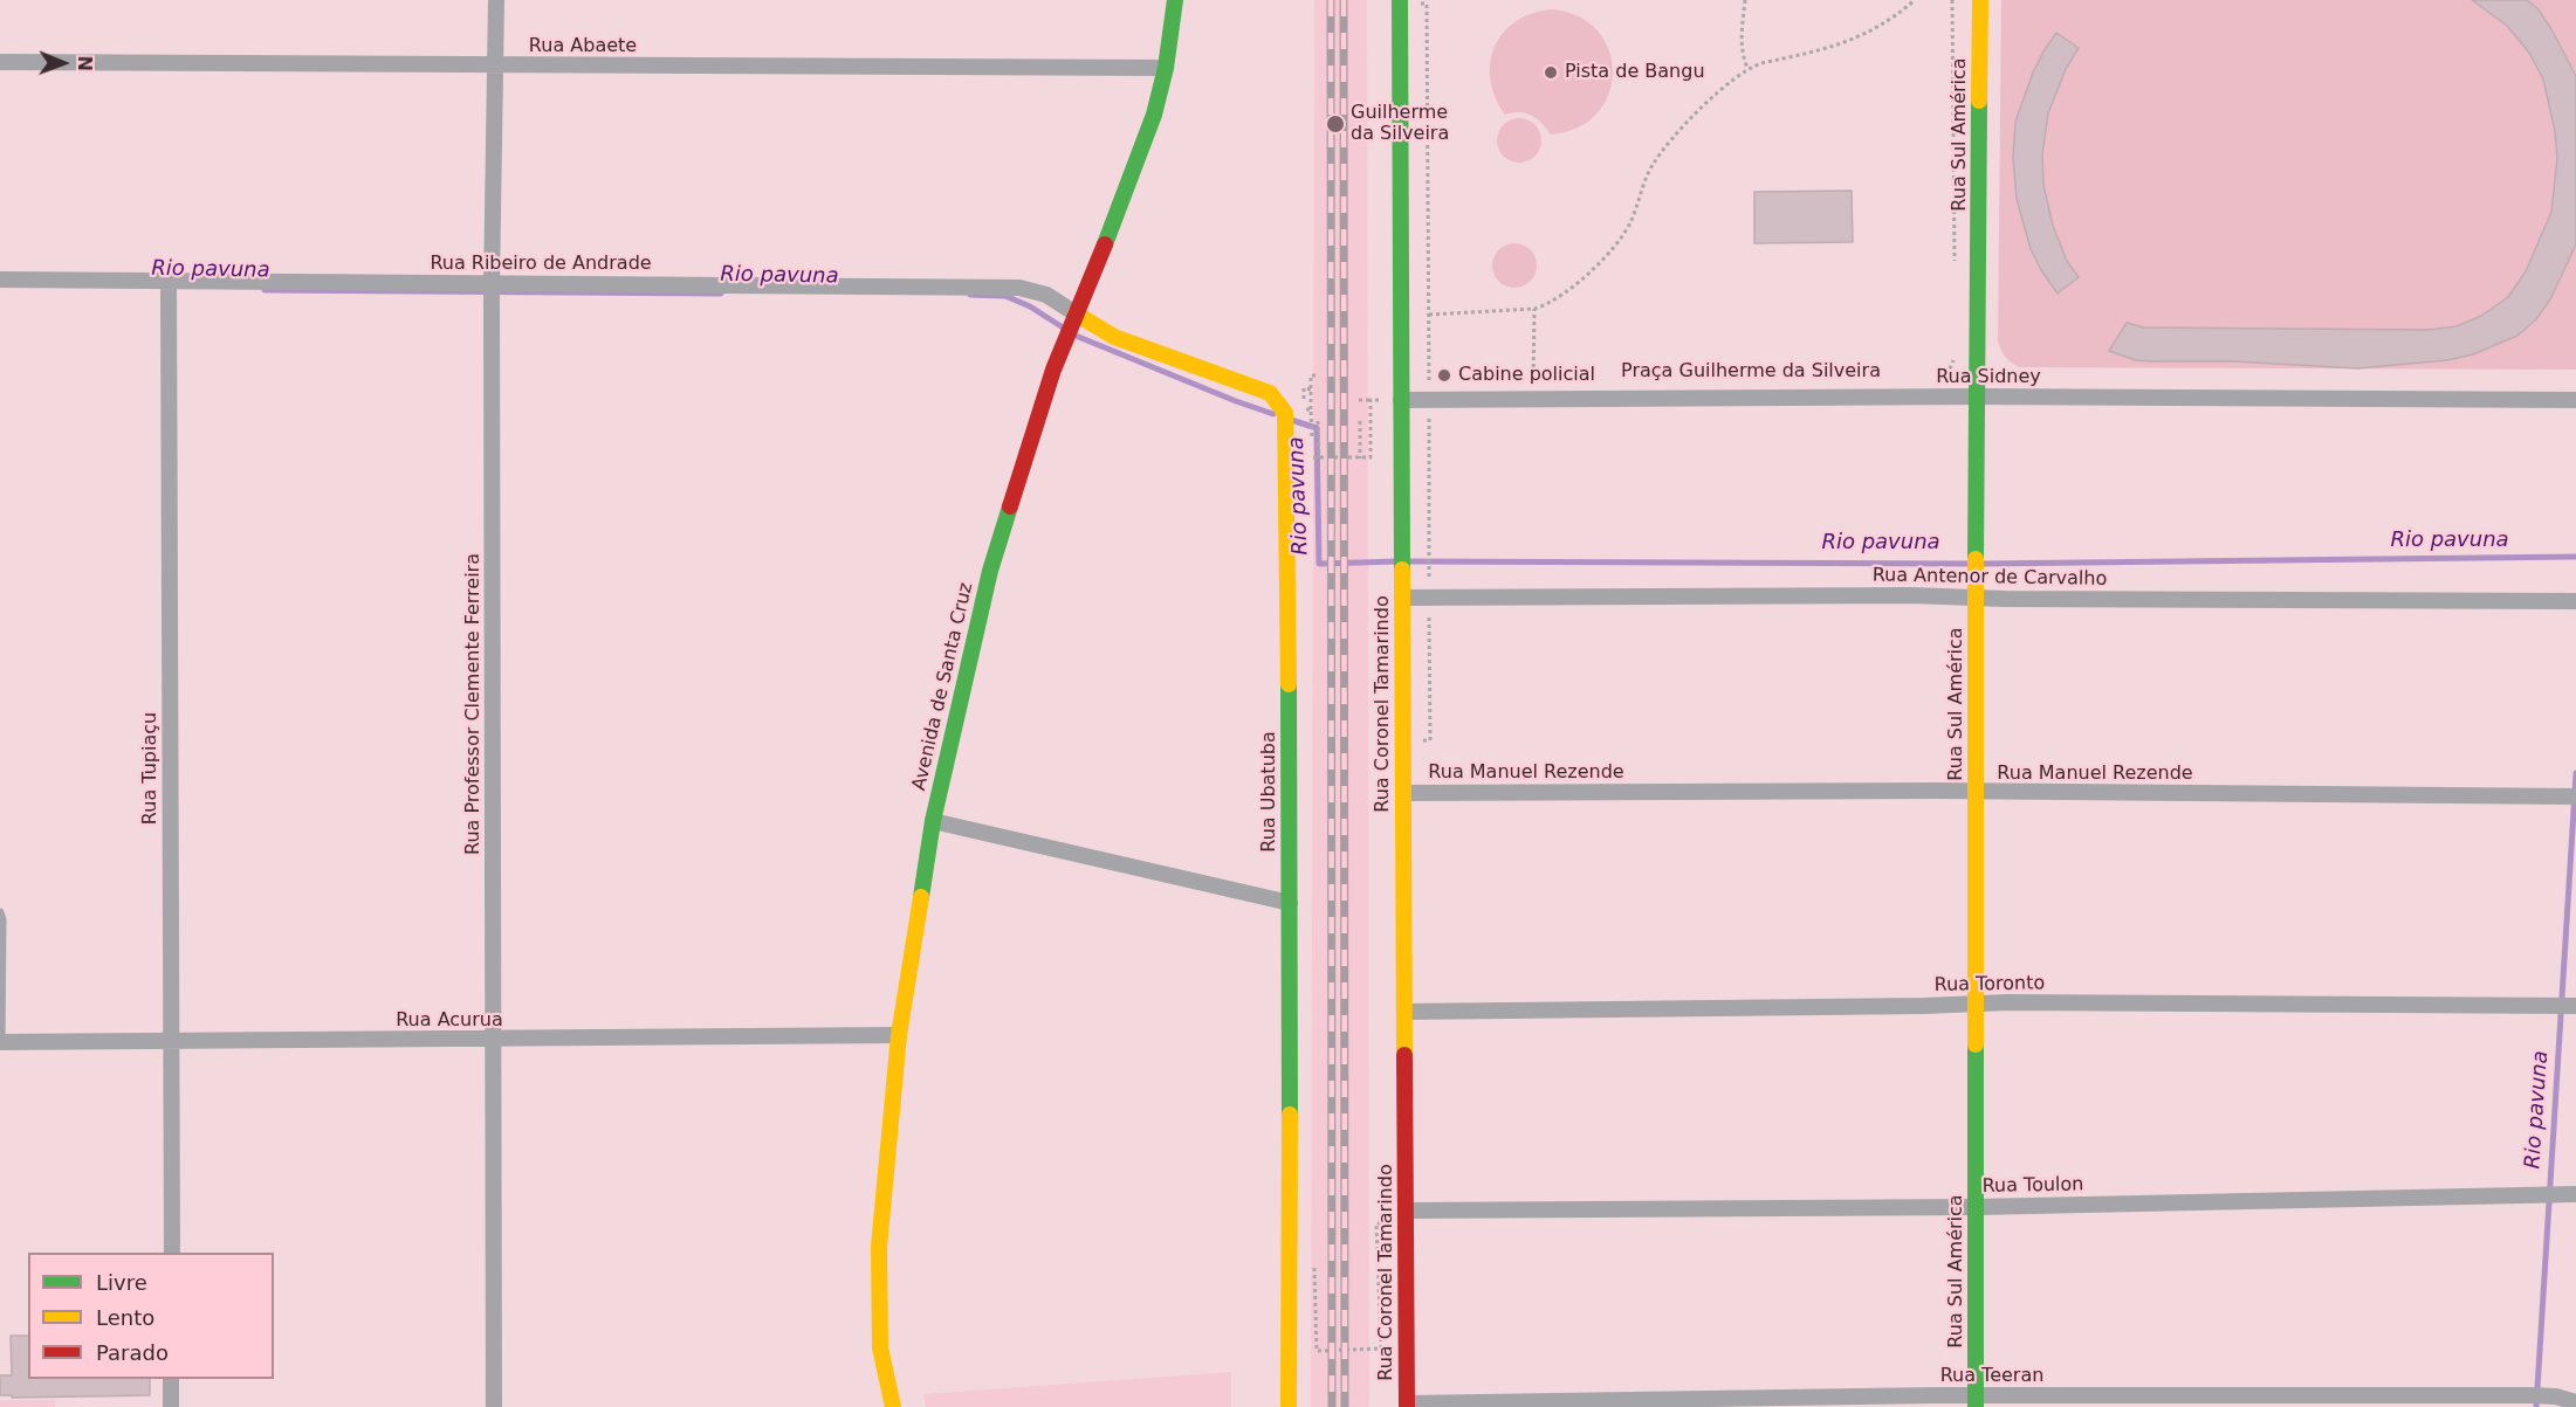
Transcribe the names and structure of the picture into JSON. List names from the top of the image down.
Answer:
{
  "streets": {
    "main road": [
      "Rua Sul América",
      "Avenida de Santa Cruz",
      "Rua Coronel Tamarindo",
      "Rua Ubatuba"
    ],
    "street": [
      "Rua Abaete",
      "Rua Ribeiro de Andrade",
      "Rua Sidney",
      "Rua Antenor de Carvalho",
      "Rua Professor Clemente Ferreira",
      "Rua Tupiaçu",
      "Rua Manuel Rezende",
      "Rua Toronto",
      "Rua Acurua",
      "Rua Toulon",
      "Rua Teeran"
    ]
  },
  "crossings": [
    ["Rua Abaete", "Avenida de Santa Cruz"],
    ["Rua Abaete", "Rua Professor Clemente Ferreira"],
    ["Rua Sul América", "Rua Sidney"],
    ["Rua Sul América", "Rua Antenor de Carvalho"],
    ["Rua Sul América", "Rua Manuel Rezende"],
    ["Rua Sul América", "Rua Toronto"],
    ["Rua Sul América", "Rua Toulon"],
    ["Rua Sul América", "Rua Teeran"],
    ["Rua Ribeiro de Andrade", "Avenida de Santa Cruz"],
    ["Rua Ribeiro de Andrade", "Rua Professor Clemente Ferreira"],
    ["Rua Ribeiro de Andrade", "Rua Tupiaçu"],
    ["Rua Ribeiro de Andrade", "Rua Ubatuba"],
    ["Rua Sidney", "Rua Coronel Tamarindo"],
    ["Rua Antenor de Carvalho", "Rua Coronel Tamarindo"],
    ["Avenida de Santa Cruz", "Rua Ubatuba"],
    ["Avenida de Santa Cruz", "Rua Acurua"],
    ["Rua Professor Clemente Ferreira", "Rua Acurua"],
    ["Rua Coronel Tamarindo", "Rua Manuel Rezende"],
    ["Rua Coronel Tamarindo", "Rua Toronto"],
    ["Rua Coronel Tamarindo", "Rua Toulon"],
    ["Rua Coronel Tamarindo", "Rua Teeran"],
    ["Rua Tupiaçu", "Rua Acurua"]
  ],
  "water": ["Rio pavuna"],
  "places": ["Pista de Bangu", "Guilherme da Silveira", "Cabine policial"],
  "legend": ["Livre", "Lento", "Parado"],
  "north": "right"
}
